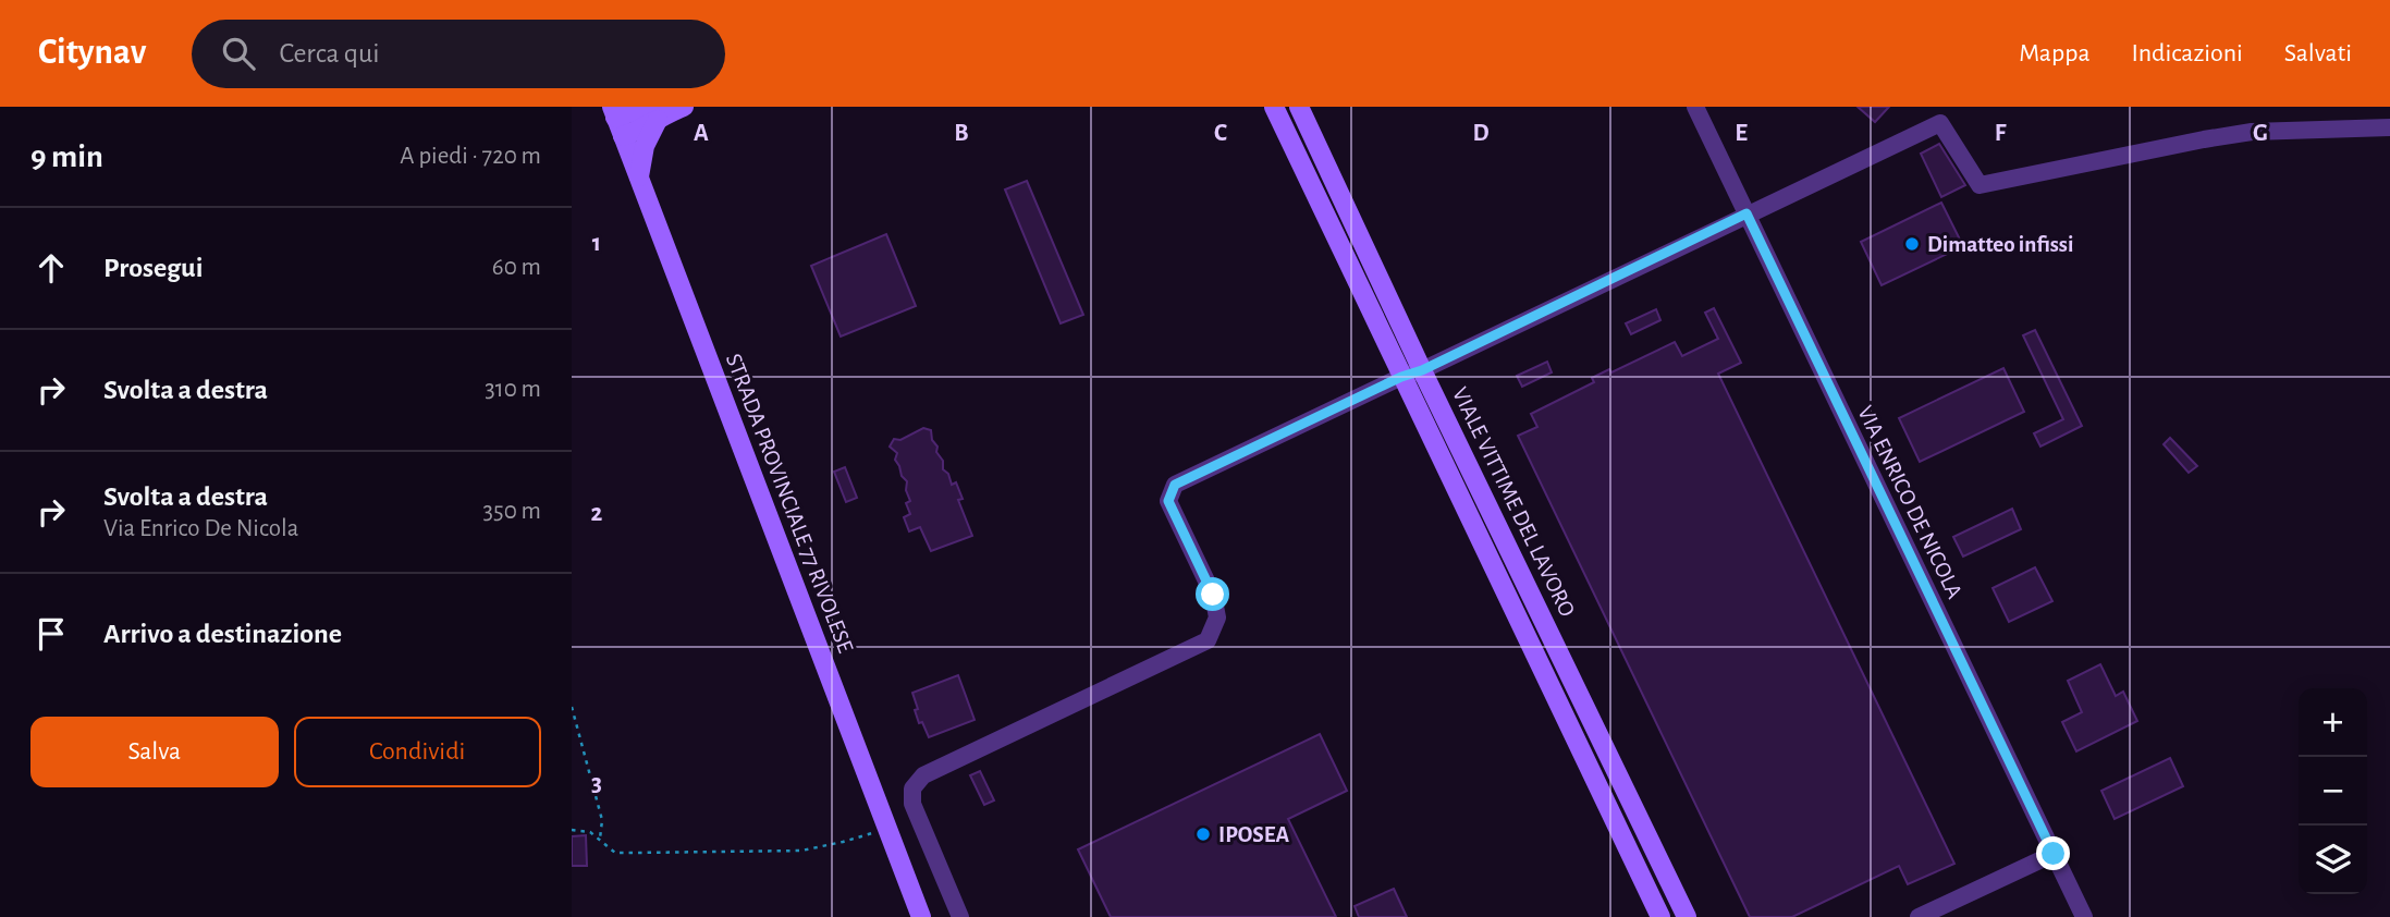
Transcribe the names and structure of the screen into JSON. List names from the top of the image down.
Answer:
{
  "streets": {
    "street": ["VIALE VITTIME DEL LAVORO", "VIA ENRICO DE NICOLA", "STRADA PROVINCIALE 77 RIVOLESE"]
  },
  "places": ["Dimatteo infissi", "IPOSEA"],
  "page": {
    "header": "Citynav",
    "search": "Cerca qui",
    "nav": ["Mappa", "Indicazioni", "Salvati"],
    "heading": ["9 min", "A piedi · 720 m"],
    "list": [
      ["Prosegui", "60 m"],
      ["Svolta a destra", "310 m"],
      ["Svolta a destra", "Via Enrico De Nicola", "350 m"],
      "Arrivo a destinazione"
    ],
    "map_buttons": ["+", "−"],
    "buttons": ["Salva", "Condividi"]
  },
  "grid": {
    "columns": [
      "A",
      "B",
      "C",
      "D",
      "E",
      "F",
      "G"
    ],
    "rows": ["1", "2", "3"]
  }
}
